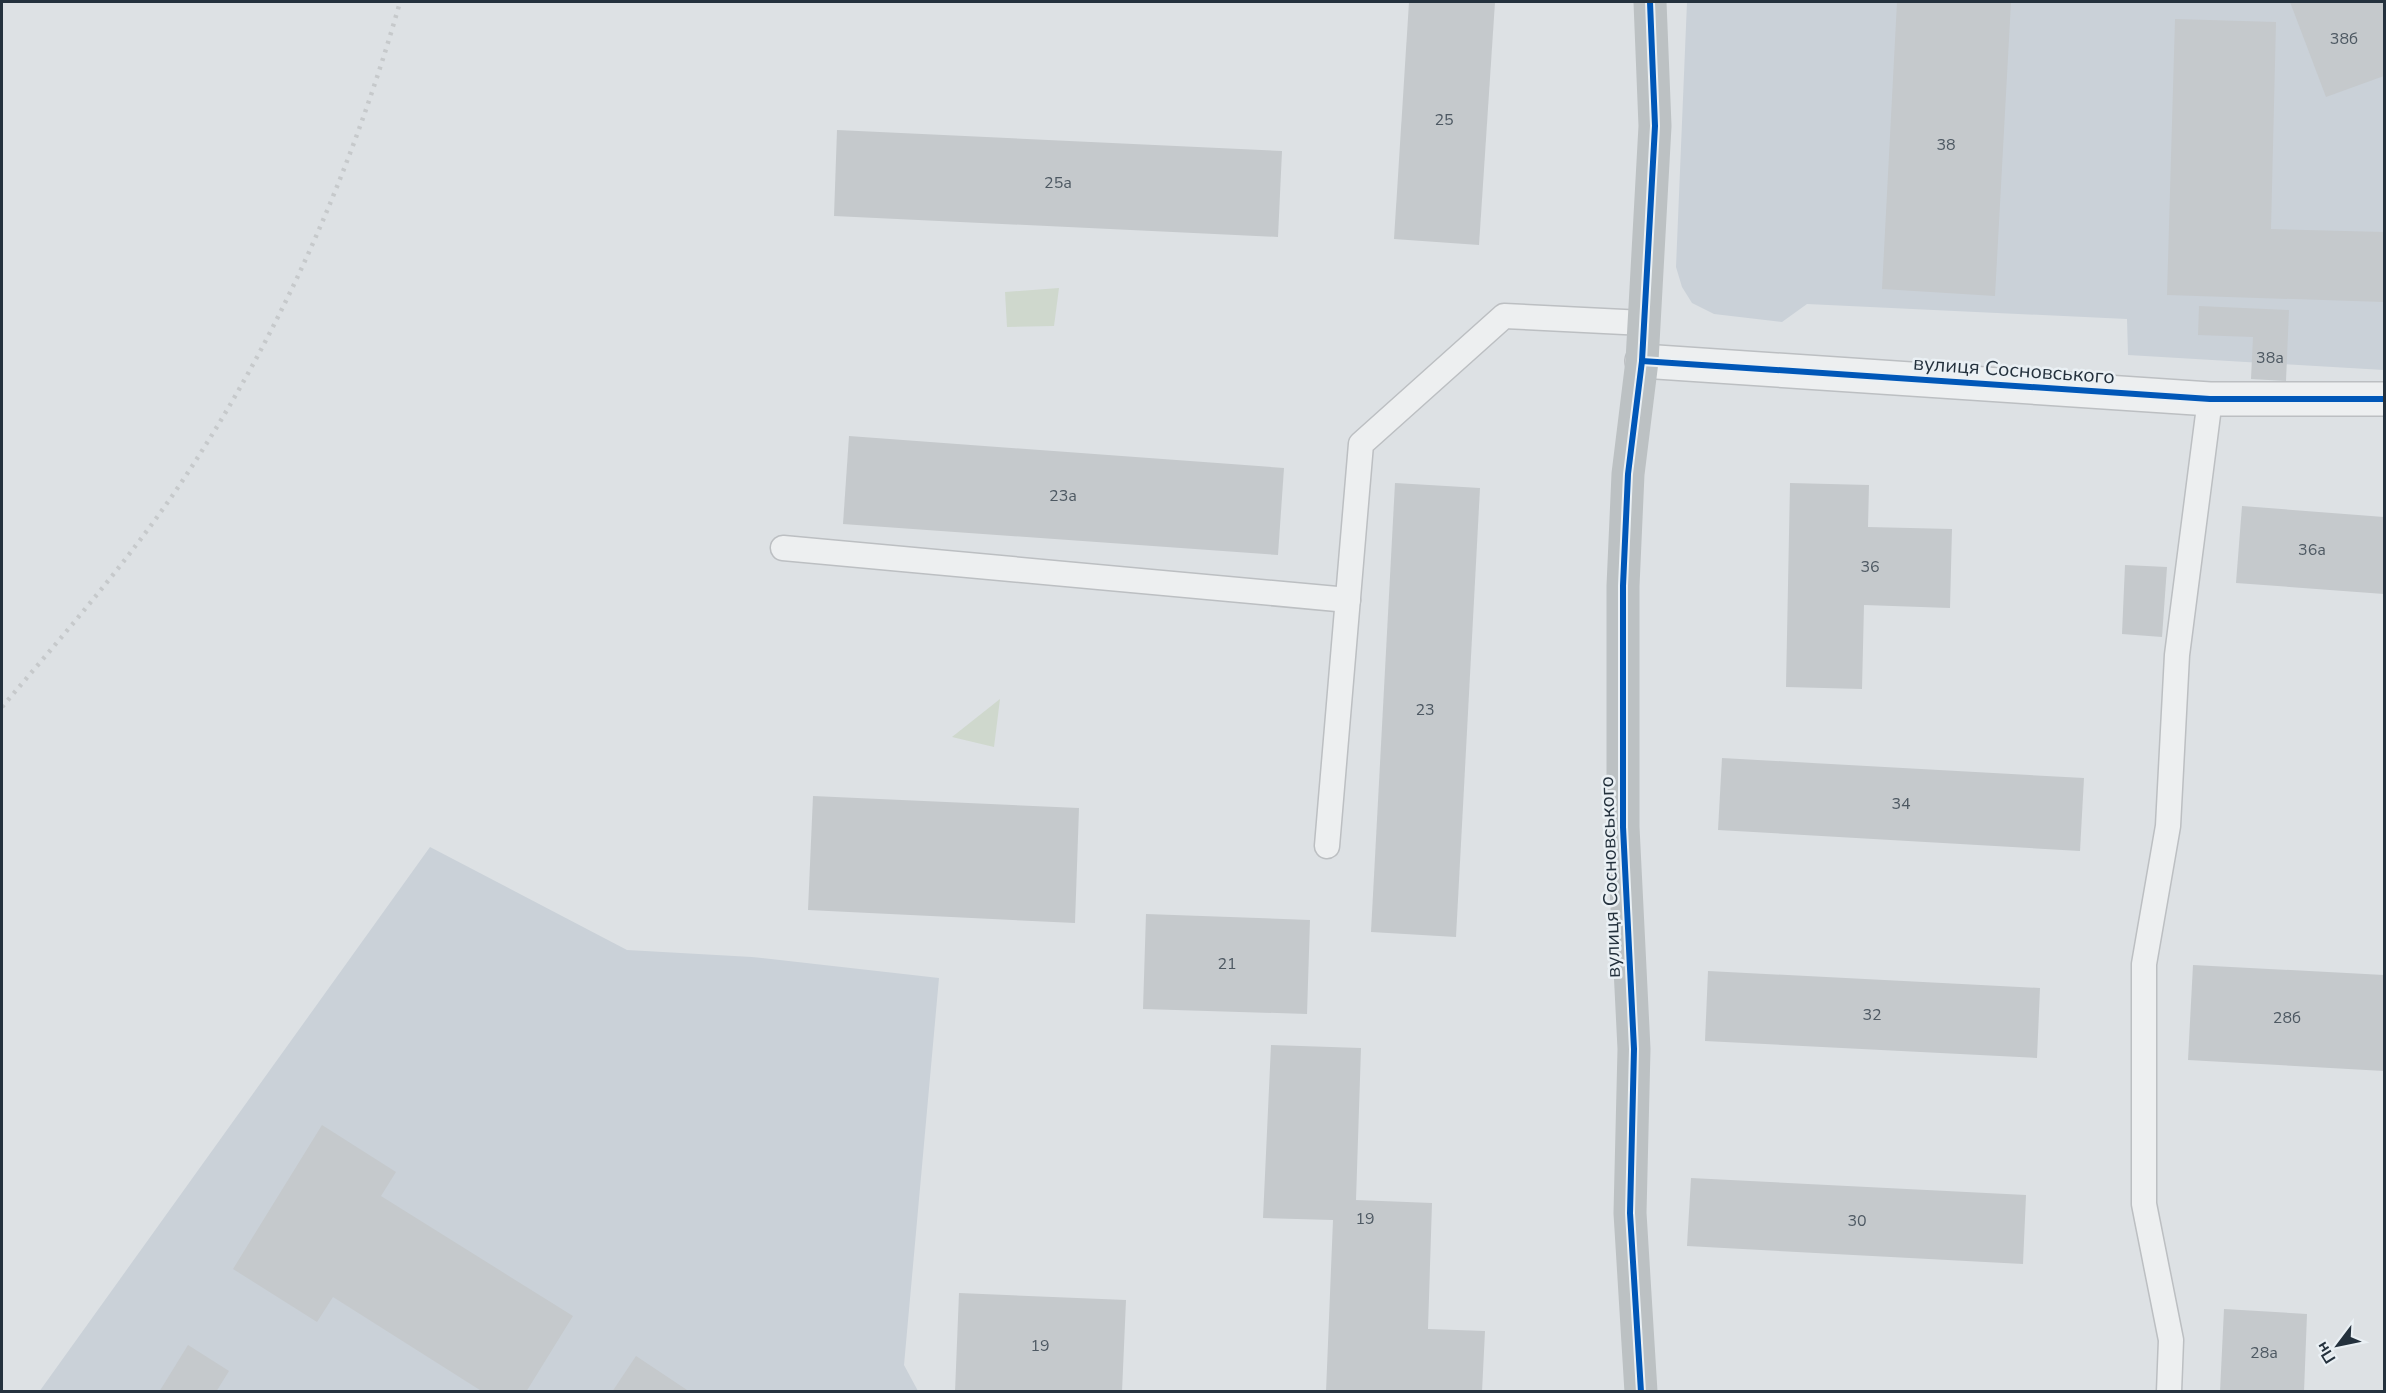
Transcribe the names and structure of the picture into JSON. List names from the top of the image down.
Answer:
{
  "streets": {
    "street": ["вулиця Сосновського"]
  },
  "house_numbers": [
    "38б",
    "25",
    "38",
    "25а",
    "38а",
    "23а",
    "36а",
    "36",
    "23",
    "34",
    "21",
    "32",
    "28б",
    "19",
    "30",
    "19",
    "28а"
  ],
  "north": "bottom left"
}
